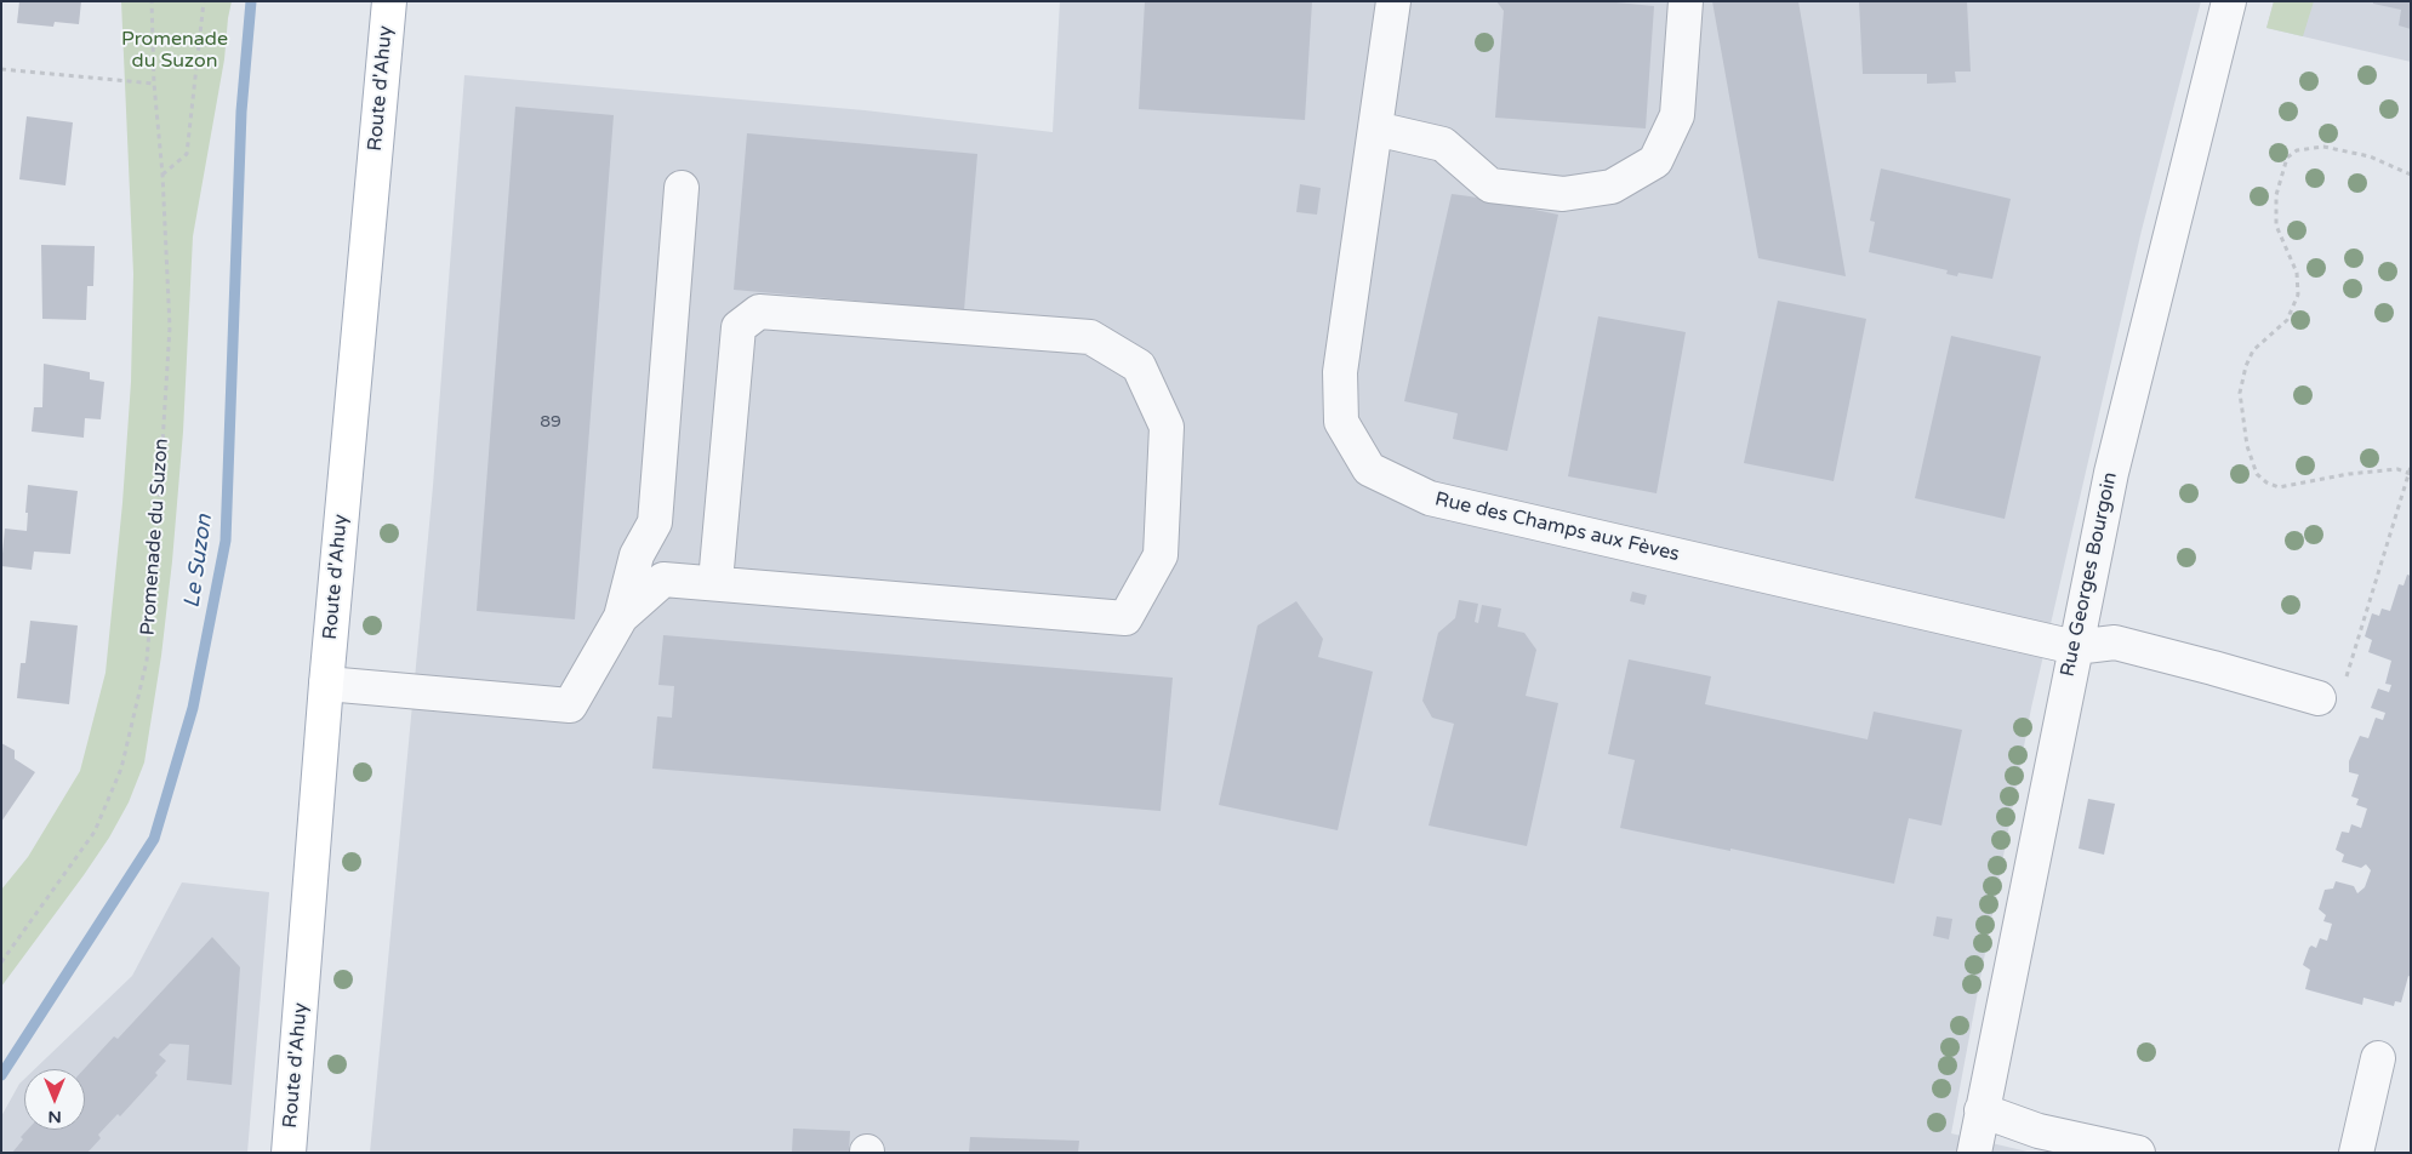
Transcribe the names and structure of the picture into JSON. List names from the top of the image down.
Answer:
{
  "streets": {
    "main road": ["Route d'Ahuy"],
    "street": ["Rue des Champs aux Fèves", "Rue Georges Bourgoin"],
    "path": ["Promenade du Suzon"]
  },
  "crossings": [
    ["Rue des Champs aux Fèves", "Rue Georges Bourgoin"]
  ],
  "water": ["Le Suzon"],
  "parks": ["Promenade du Suzon"],
  "house_numbers": ["89"],
  "north": "bottom"
}
